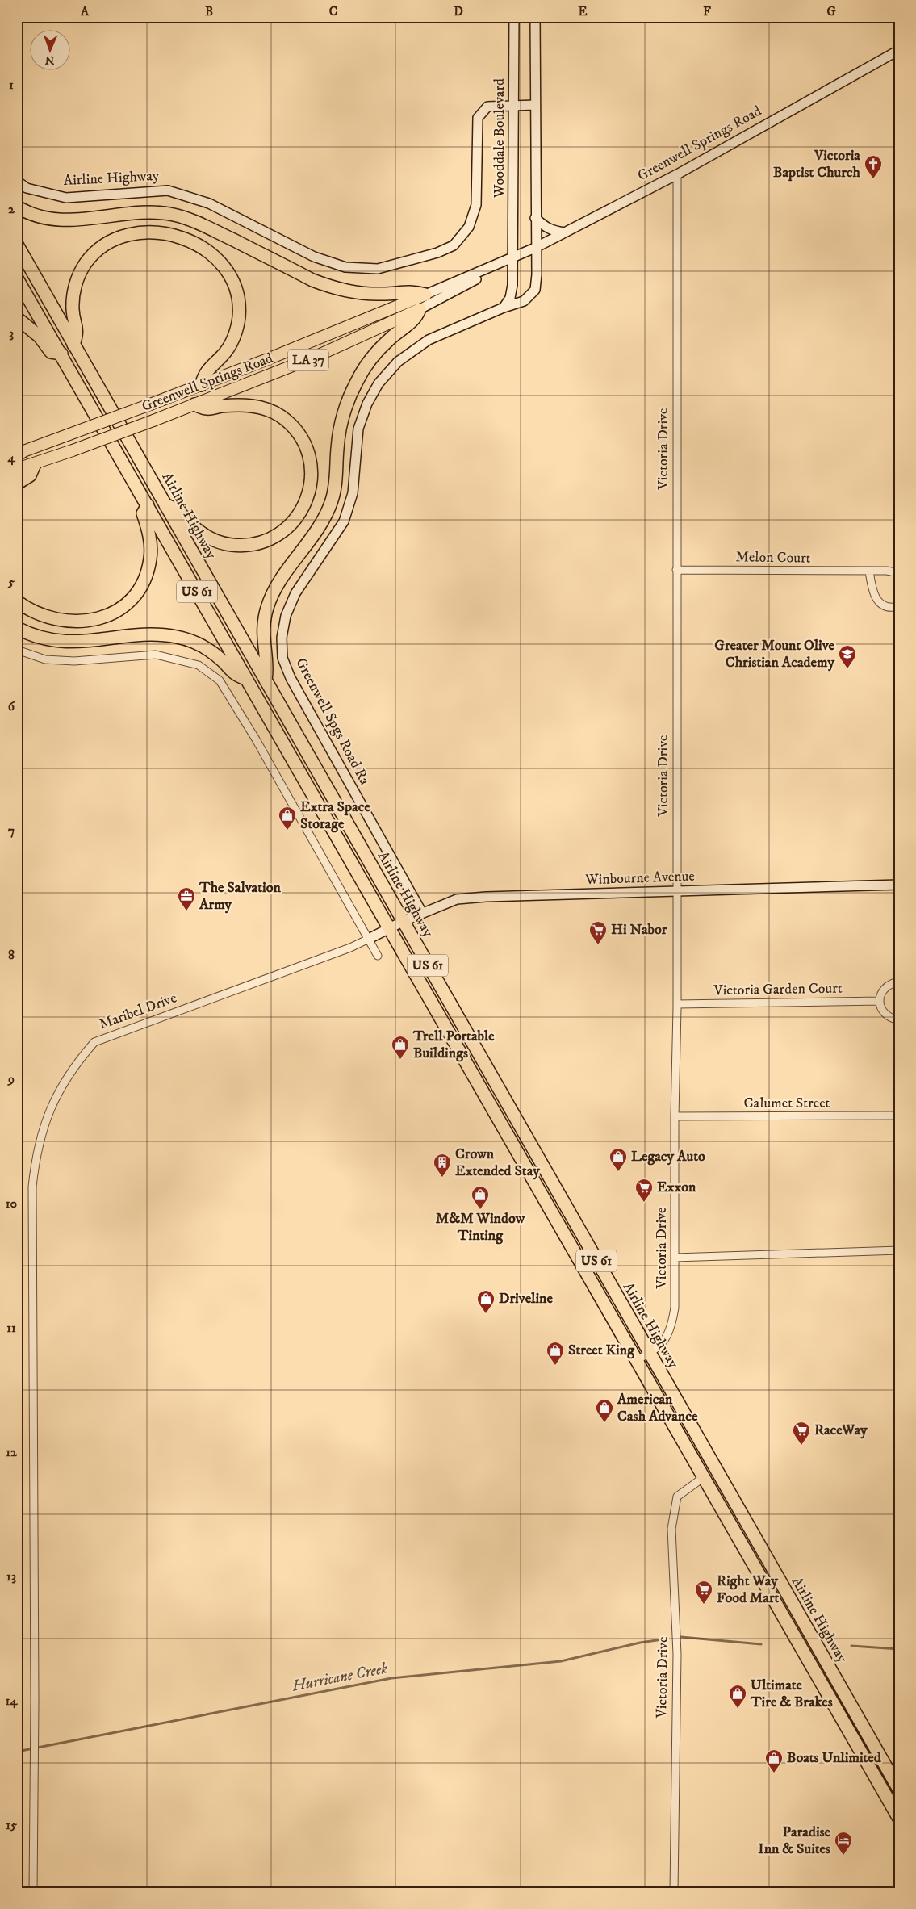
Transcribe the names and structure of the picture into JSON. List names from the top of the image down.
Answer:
{
  "streets": {
    "highway": ["Airline Highway", "US 61"],
    "main road": ["Greenwell Springs Road", "LA 37"],
    "street": [
      "Wooddale Boulevard",
      "Victoria Drive",
      "Melon Court",
      "Greenwell Spgs Road Ra",
      "Winbourne Avenue",
      "Victoria Garden Court",
      "Maribel Drive",
      "Calumet Street"
    ]
  },
  "crossings": [
    ["Wooddale Boulevard", "Greenwell Springs Road"],
    ["Wooddale Boulevard", "Airline Highway"],
    ["Greenwell Springs Road", "Victoria Drive"],
    ["Greenwell Springs Road", "Greenwell Spgs Road Ra"],
    ["Airline Highway", "Victoria Drive"],
    ["Airline Highway", "Winbourne Avenue"],
    ["Airline Highway", "Maribel Drive"],
    ["Victoria Drive", "Melon Court"],
    ["Victoria Drive", "Winbourne Avenue"],
    ["Victoria Drive", "Victoria Garden Court"],
    ["Victoria Drive", "Calumet Street"],
    ["Greenwell Spgs Road Ra", "Winbourne Avenue"],
    ["Winbourne Avenue", "Maribel Drive"]
  ],
  "water": ["Hurricane Creek"],
  "places": {
    "church": ["Victoria Baptist Church"],
    "school or university": ["Greater Mount Olive Christian Academy"],
    "shop": [
      "Extra Space Storage",
      "Trell Portable Buildings",
      "Legacy Auto",
      "M&M Window Tinting",
      "Driveline",
      "Street King",
      "American Cash Advance",
      "Ultimate Tire & Brakes",
      "Boats Unlimited"
    ],
    "office": ["The Salvation Army"],
    "supermarket": [
      "Hi Nabor",
      "Exxon",
      "RaceWay",
      "Right Way Food Mart"
    ],
    "building": ["Crown Extended Stay"],
    "hotel": ["Paradise Inn & Suites"]
  },
  "north": "bottom",
  "grid": {
    "columns": [
      "A",
      "B",
      "C",
      "D",
      "E",
      "F",
      "G"
    ],
    "rows": [
      "1",
      "2",
      "3",
      "4",
      "5",
      "6",
      "7",
      "8",
      "9",
      "10",
      "11",
      "12",
      "13",
      "14",
      "15"
    ]
  }
}
